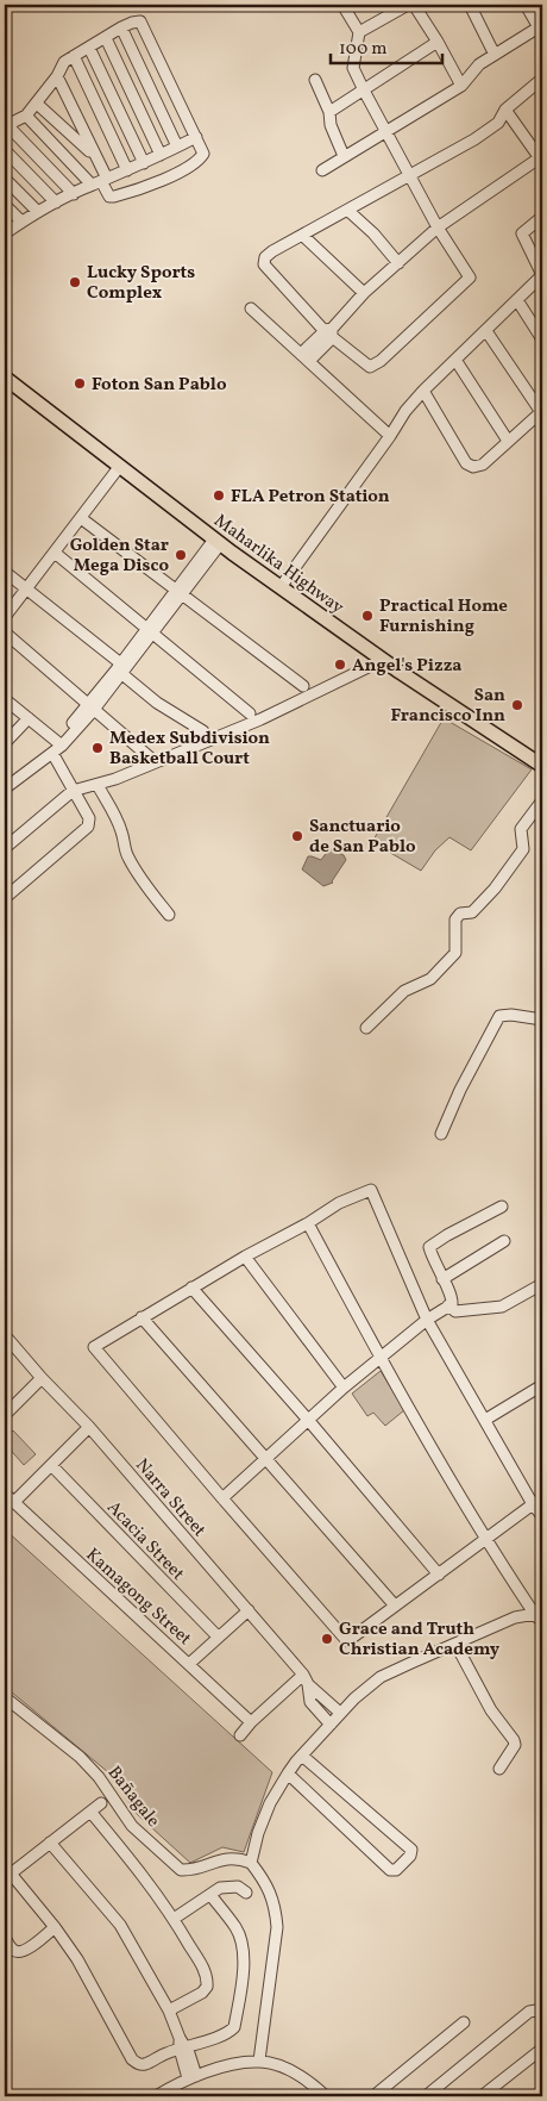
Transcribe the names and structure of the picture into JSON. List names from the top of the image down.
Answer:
{
  "streets": {
    "main road": ["Maharlika Highway"],
    "street": [
      "Narra Street",
      "Acacia Street",
      "Kamagong Street",
      "Bañagale"
    ]
  },
  "places": [
    "Lucky Sports Complex",
    "Foton San Pablo",
    "FLA Petron Station",
    "Golden Star Mega Disco",
    "Practical Home Furnishing",
    "Angel's Pizza",
    "San Francisco Inn",
    "Medex Subdivision Basketball Court",
    "Sanctuario de San Pablo",
    "Grace and Truth Christian Academy"
  ],
  "scale_bar": "100 m"
}
